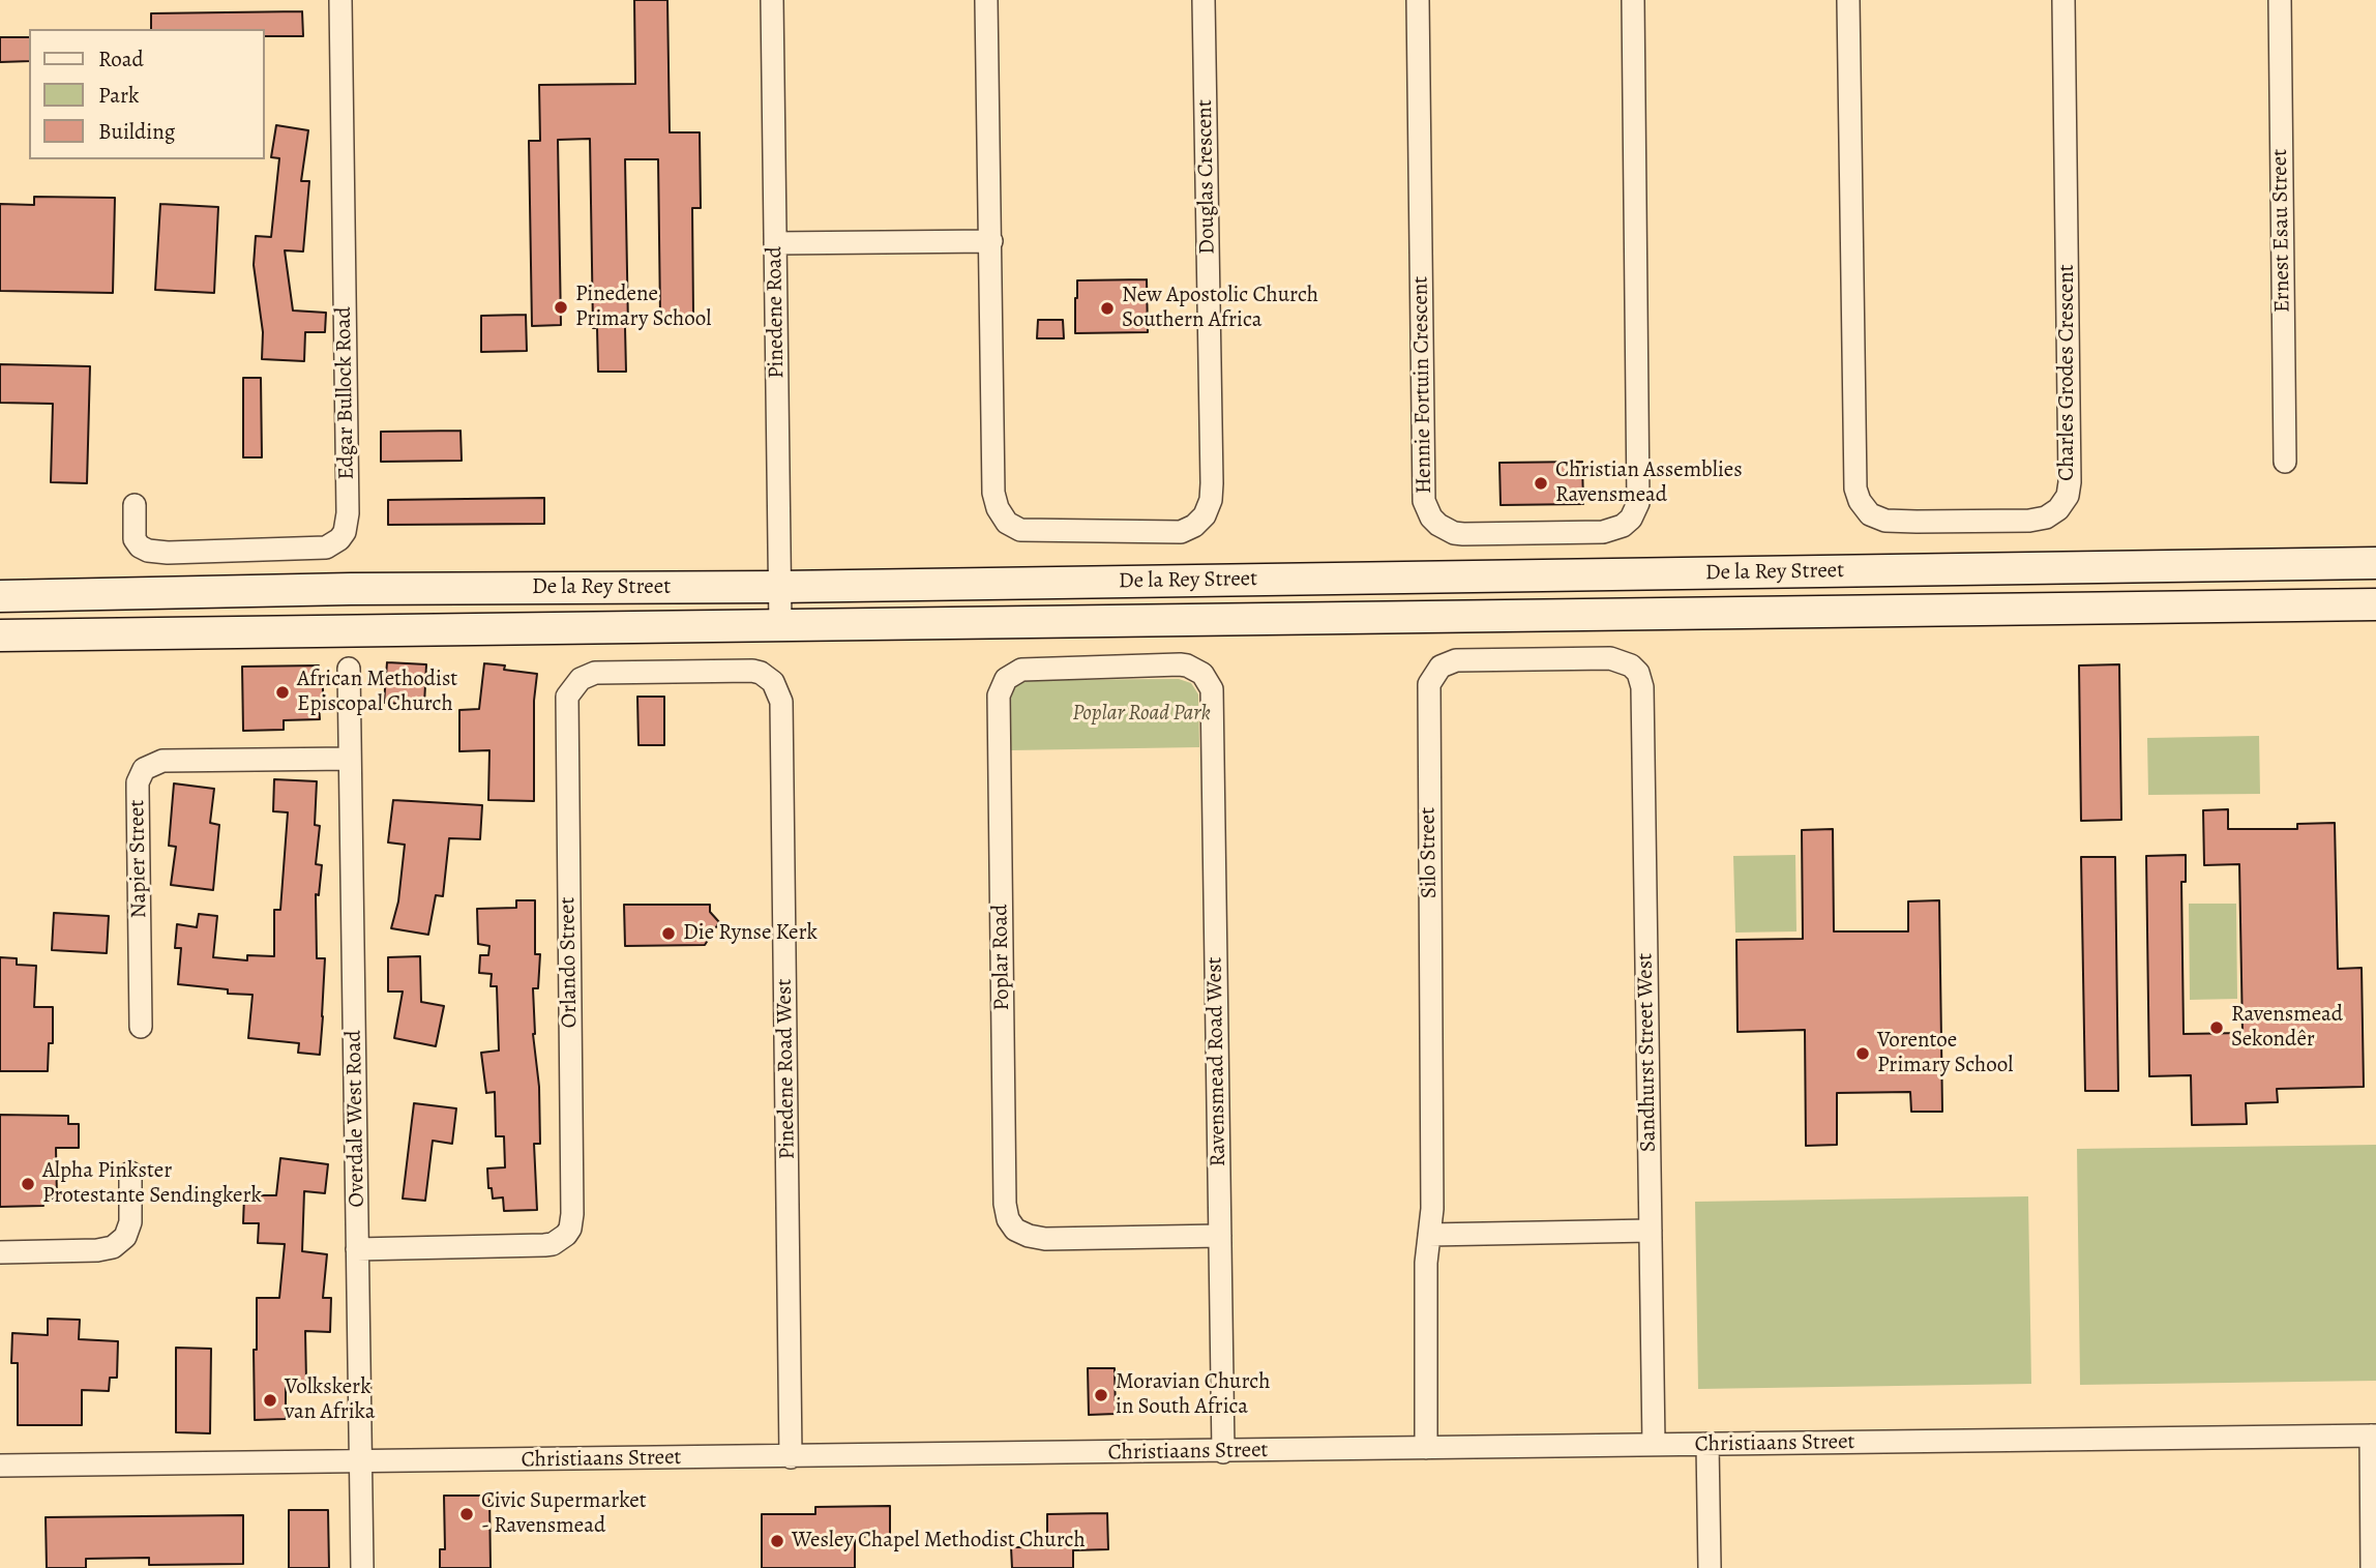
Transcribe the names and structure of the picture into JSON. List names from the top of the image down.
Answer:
{
  "streets": {
    "main road": ["De la Rey Street"],
    "street": [
      "Douglas Crescent",
      "Ernest Esau Street",
      "Pinedene Road",
      "Charles Grodes Crescent",
      "Hennie Fortuin Crescent",
      "Edgar Bullock Road",
      "Silo Street",
      "Napier Street",
      "Poplar Road",
      "Orlando Street",
      "Sandhurst Street West",
      "Ravensmead Road West",
      "Pinedene Road West",
      "Overdale West Road",
      "Christiaans Street"
    ]
  },
  "crossings": [
    ["Pinedene Road", "De la Rey Street"],
    ["Silo Street", "Sandhurst Street West"],
    ["Silo Street", "Christiaans Street"],
    ["Napier Street", "Overdale West Road"],
    ["Poplar Road", "Ravensmead Road West"],
    ["Orlando Street", "Pinedene Road West"],
    ["Orlando Street", "Overdale West Road"],
    ["Sandhurst Street West", "Christiaans Street"],
    ["Ravensmead Road West", "Christiaans Street"],
    ["Pinedene Road West", "Christiaans Street"],
    ["Overdale West Road", "Christiaans Street"]
  ],
  "parks": ["Poplar Road Park"],
  "places": [
    "Pinedene Primary School",
    "New Apostolic Church Southern Africa",
    "Christian Assemblies Ravensmead",
    "African Methodist Episcopal Church",
    "Die Rynse Kerk",
    "Ravensmead Sekondêr",
    "Vorentoe Primary School",
    "Alpha Pinkster Protestante Sendingkerk",
    "Moravian Church in South Africa",
    "Volkskerk van Afrika",
    "Civic Supermarket - Ravensmead",
    "Wesley Chapel Methodist Church"
  ],
  "legend": ["Road", "Park", "Building"]
}
